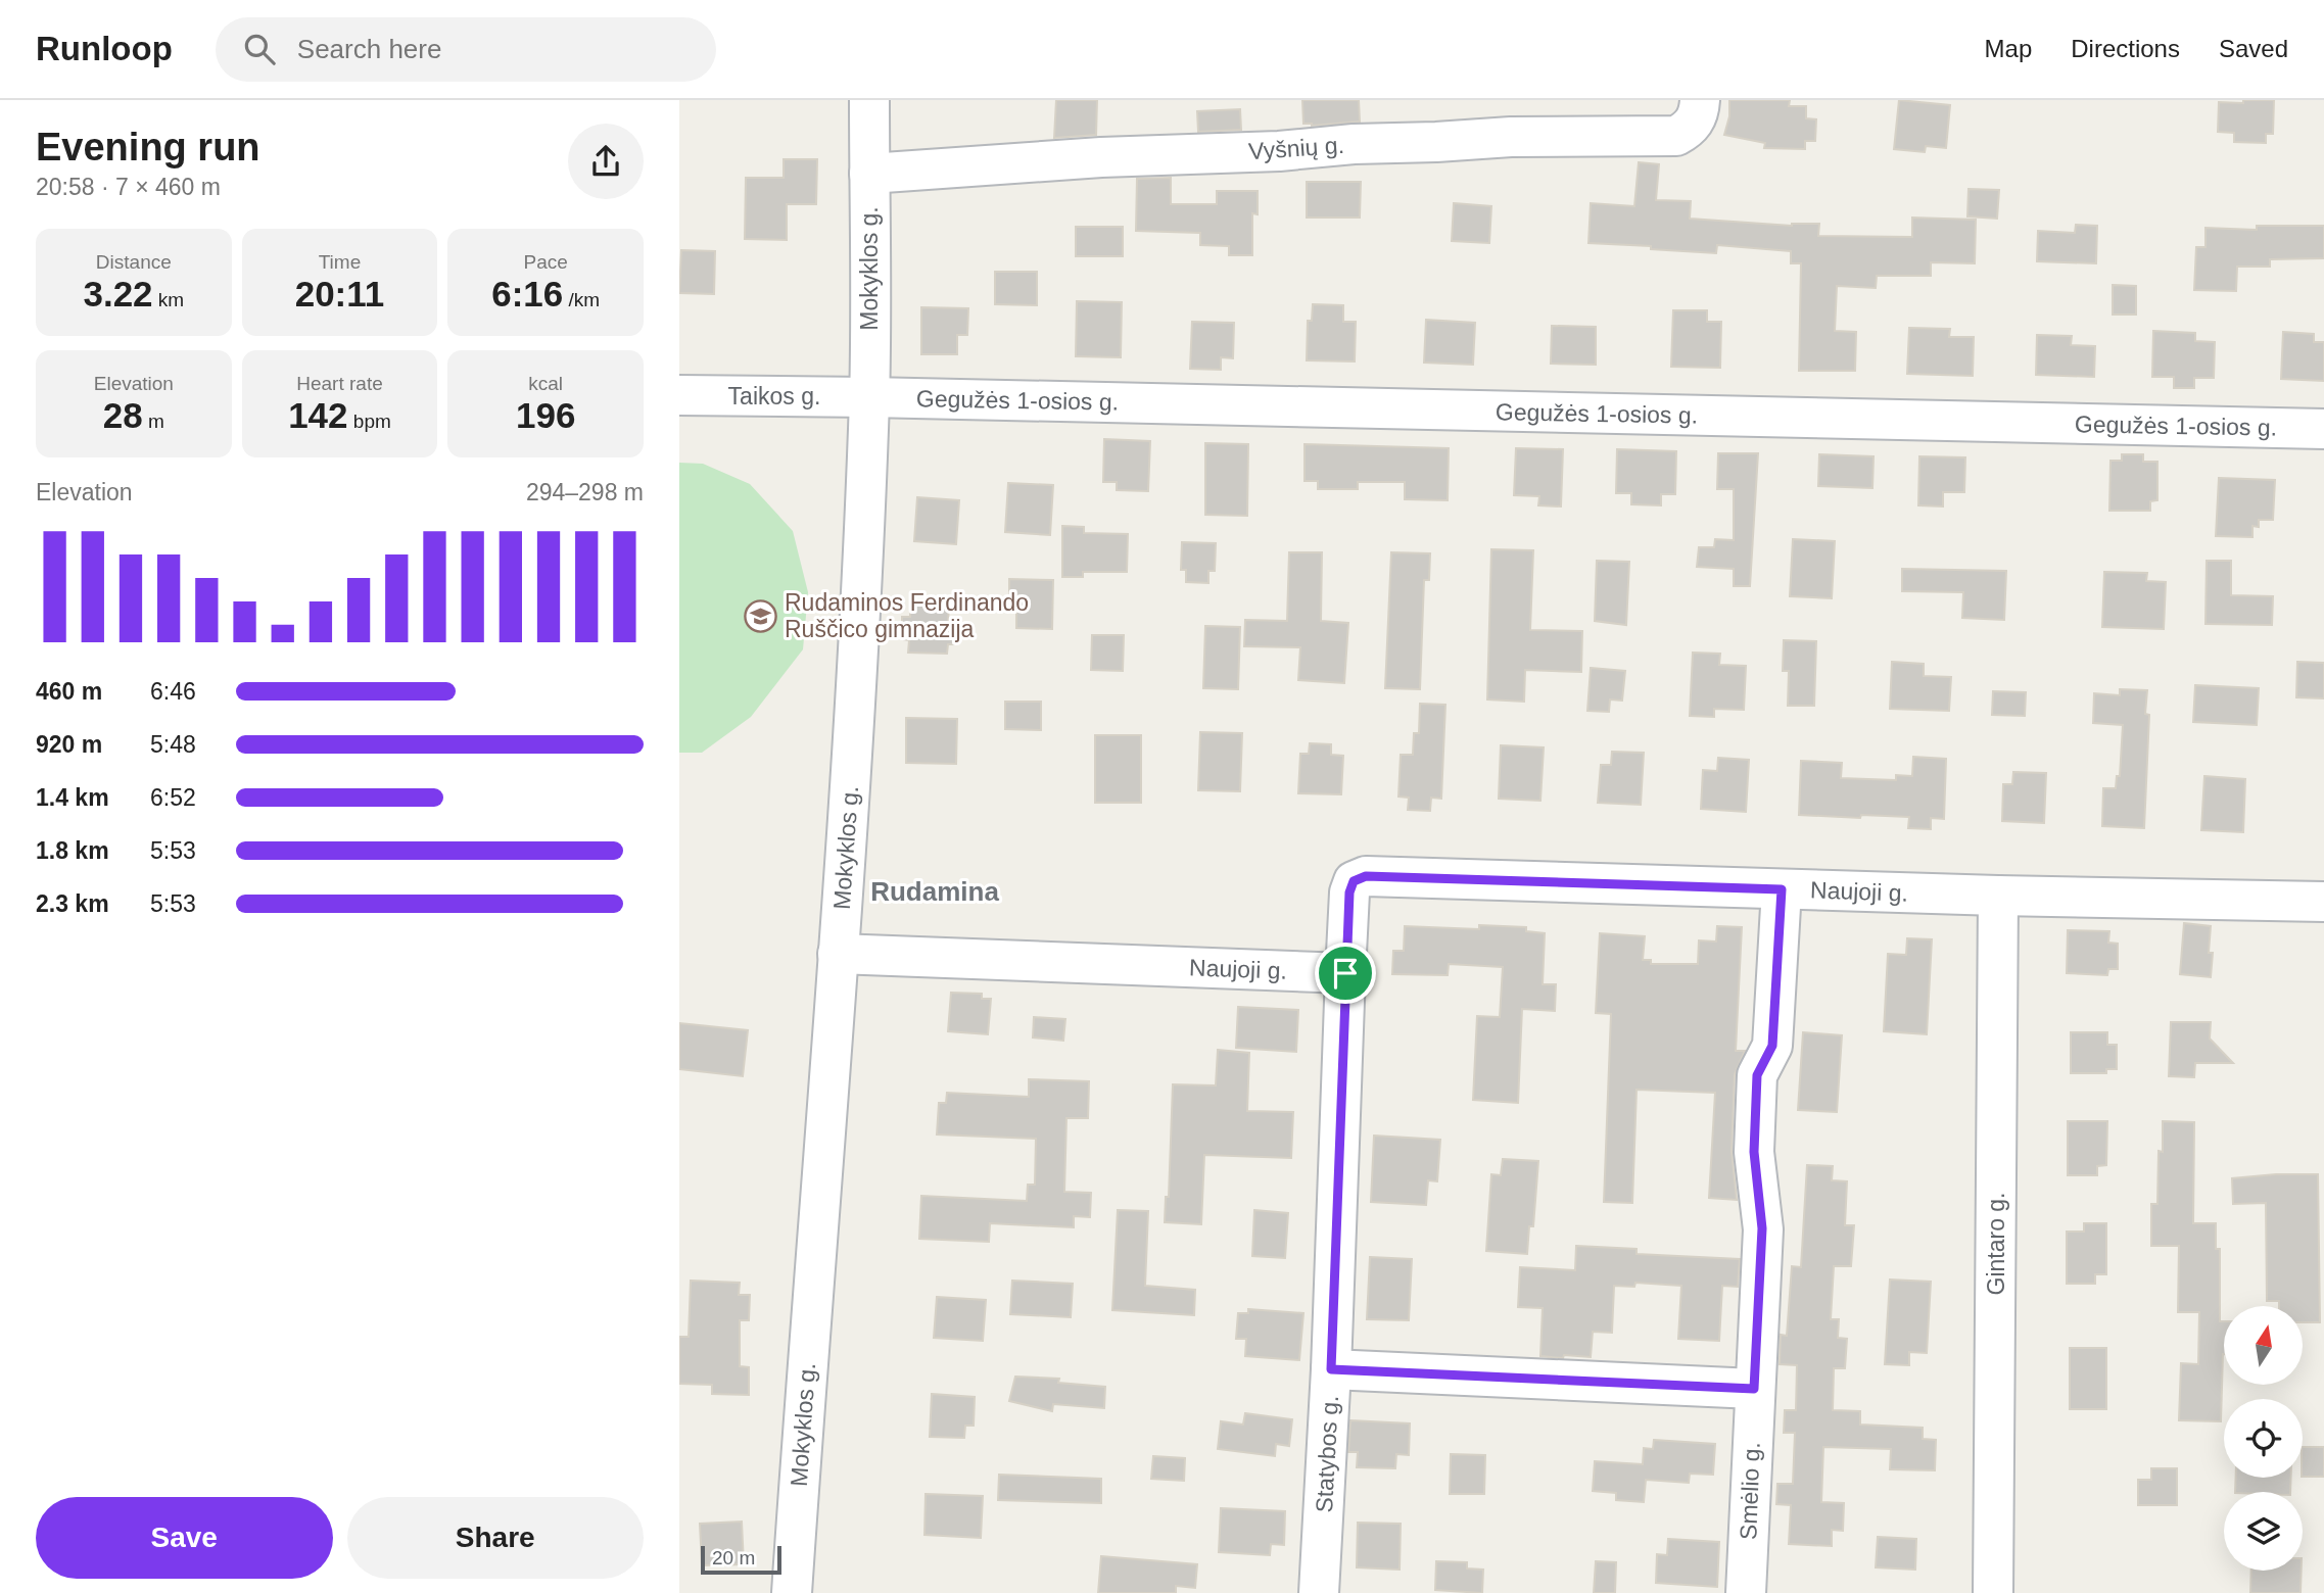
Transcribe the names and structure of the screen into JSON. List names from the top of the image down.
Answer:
{
  "streets": {
    "street": [
      "Vyšnių g.",
      "Mokyklos g.",
      "Taikos g.",
      "Gegužės 1-osios g.",
      "Naujoji g.",
      "Gintaro g.",
      "Statybos g.",
      "Smėlio g."
    ]
  },
  "crossings": [
    ["Vyšnių g.", "Mokyklos g."],
    ["Mokyklos g.", "Taikos g."],
    ["Mokyklos g.", "Gegužės 1-osios g."],
    ["Mokyklos g.", "Naujoji g."],
    ["Taikos g.", "Gegužės 1-osios g."],
    ["Naujoji g.", "Gintaro g."],
    ["Naujoji g.", "Statybos g."],
    ["Naujoji g.", "Smėlio g."]
  ],
  "districts": ["Rudamina"],
  "places": {
    "school or university": ["Rudaminos Ferdinando Ruščico gimnazija"]
  },
  "scale_bar": "20 m",
  "north": "top",
  "page": {
    "header": "Runloop",
    "search": "Search here",
    "nav": ["Map", "Directions", "Saved"],
    "heading": ["Evening run", "20:58 · 7 × 460 m"],
    "stats": [
      ["Distance", "3.22 km"],
      ["Time", "20:11"],
      ["Pace", "6:16 /km"],
      ["Elevation", "28 m"],
      ["Heart rate", "142 bpm"],
      ["kcal", "196"]
    ],
    "chart": ["Elevation", "294–298 m"],
    "list": [
      {
        "name": "460 m",
        "note": "6:46"
      },
      {
        "name": "920 m",
        "note": "5:48"
      },
      {
        "name": "1.4 km",
        "note": "6:52"
      },
      {
        "name": "1.8 km",
        "note": "5:53"
      },
      {
        "name": "2.3 km",
        "note": "5:53"
      }
    ],
    "buttons": ["Save", "Share"],
    "scale": "20 m"
  }
}
